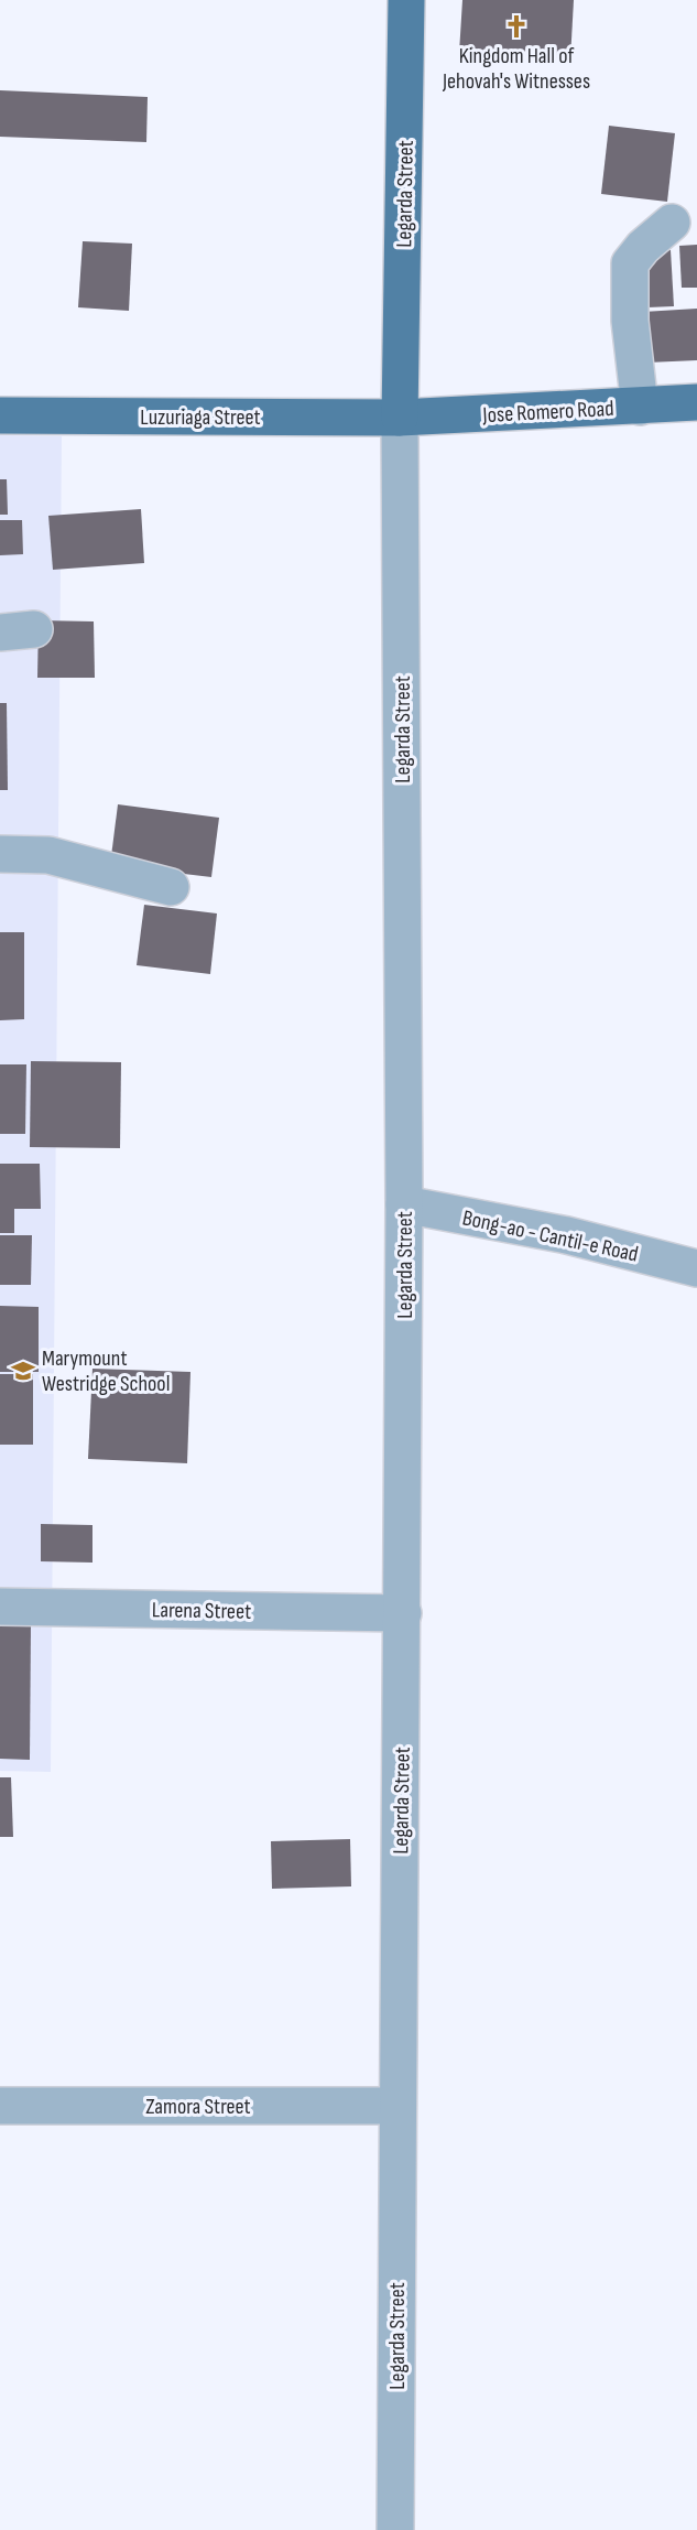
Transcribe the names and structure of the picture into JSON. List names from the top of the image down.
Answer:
{
  "streets": {
    "main road": ["Legarda Street", "Jose Romero Road", "Luzuriaga Street"],
    "street": ["Bong-ao - Cantil-e Road", "Larena Street", "Zamora Street"]
  },
  "crossings": [
    ["Legarda Street", "Jose Romero Road"],
    ["Legarda Street", "Luzuriaga Street"],
    ["Legarda Street", "Bong-ao - Cantil-e Road"],
    ["Legarda Street", "Larena Street"],
    ["Legarda Street", "Zamora Street"],
    ["Jose Romero Road", "Luzuriaga Street"]
  ],
  "places": {
    "church": ["Kingdom Hall of Jehovah's Witnesses"],
    "school or university": ["Marymount Westridge School"]
  }
}
